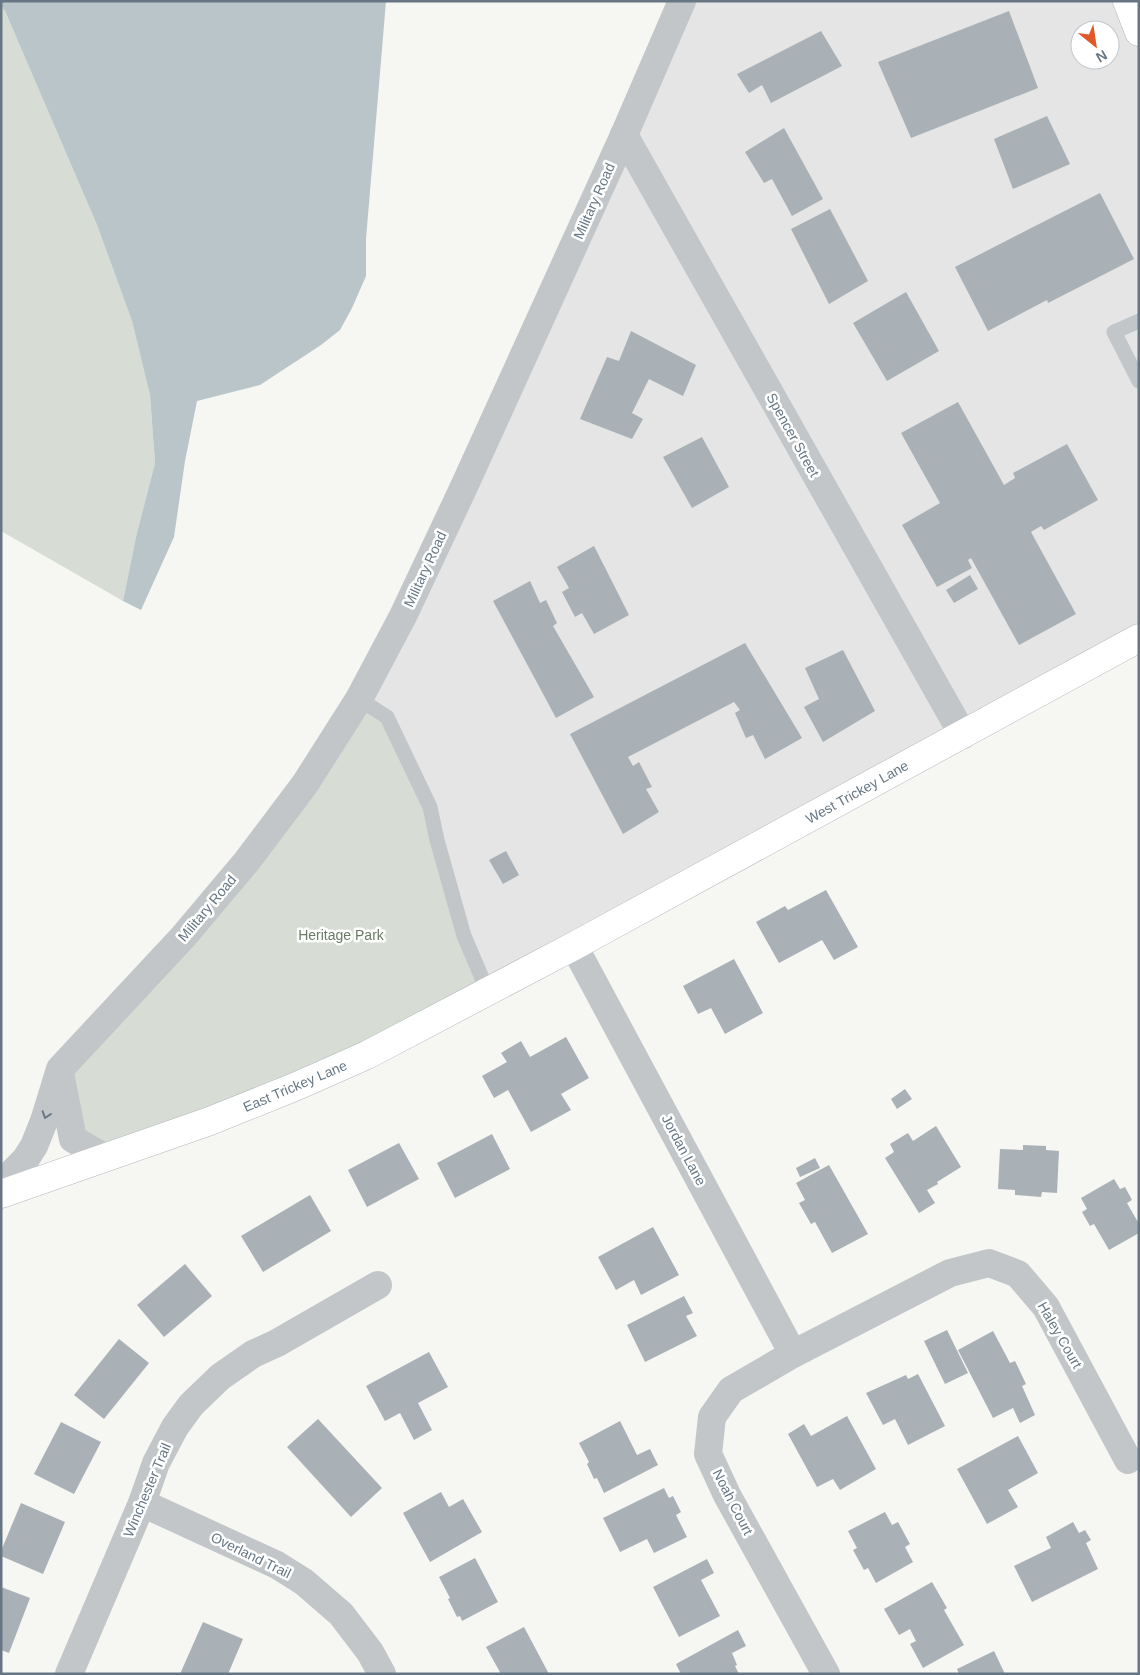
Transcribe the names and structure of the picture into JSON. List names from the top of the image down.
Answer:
{
  "streets": {
    "main road": ["West Trickey Lane", "East Trickey Lane"],
    "street": [
      "Military Road",
      "Spencer Street",
      "Jordan Lane",
      "Haley Court",
      "Winchester Trail",
      "Noah Court",
      "Overland Trail"
    ]
  },
  "crossings": [
    ["Military Road", "Spencer Street"],
    ["Spencer Street", "West Trickey Lane"],
    ["West Trickey Lane", "East Trickey Lane"],
    ["West Trickey Lane", "Jordan Lane"],
    ["East Trickey Lane", "Jordan Lane"],
    ["Jordan Lane", "Haley Court"],
    ["Jordan Lane", "Noah Court"],
    ["Haley Court", "Noah Court"],
    ["Winchester Trail", "Overland Trail"]
  ],
  "parks": ["Heritage Park"],
  "north": "bottom right"
}
